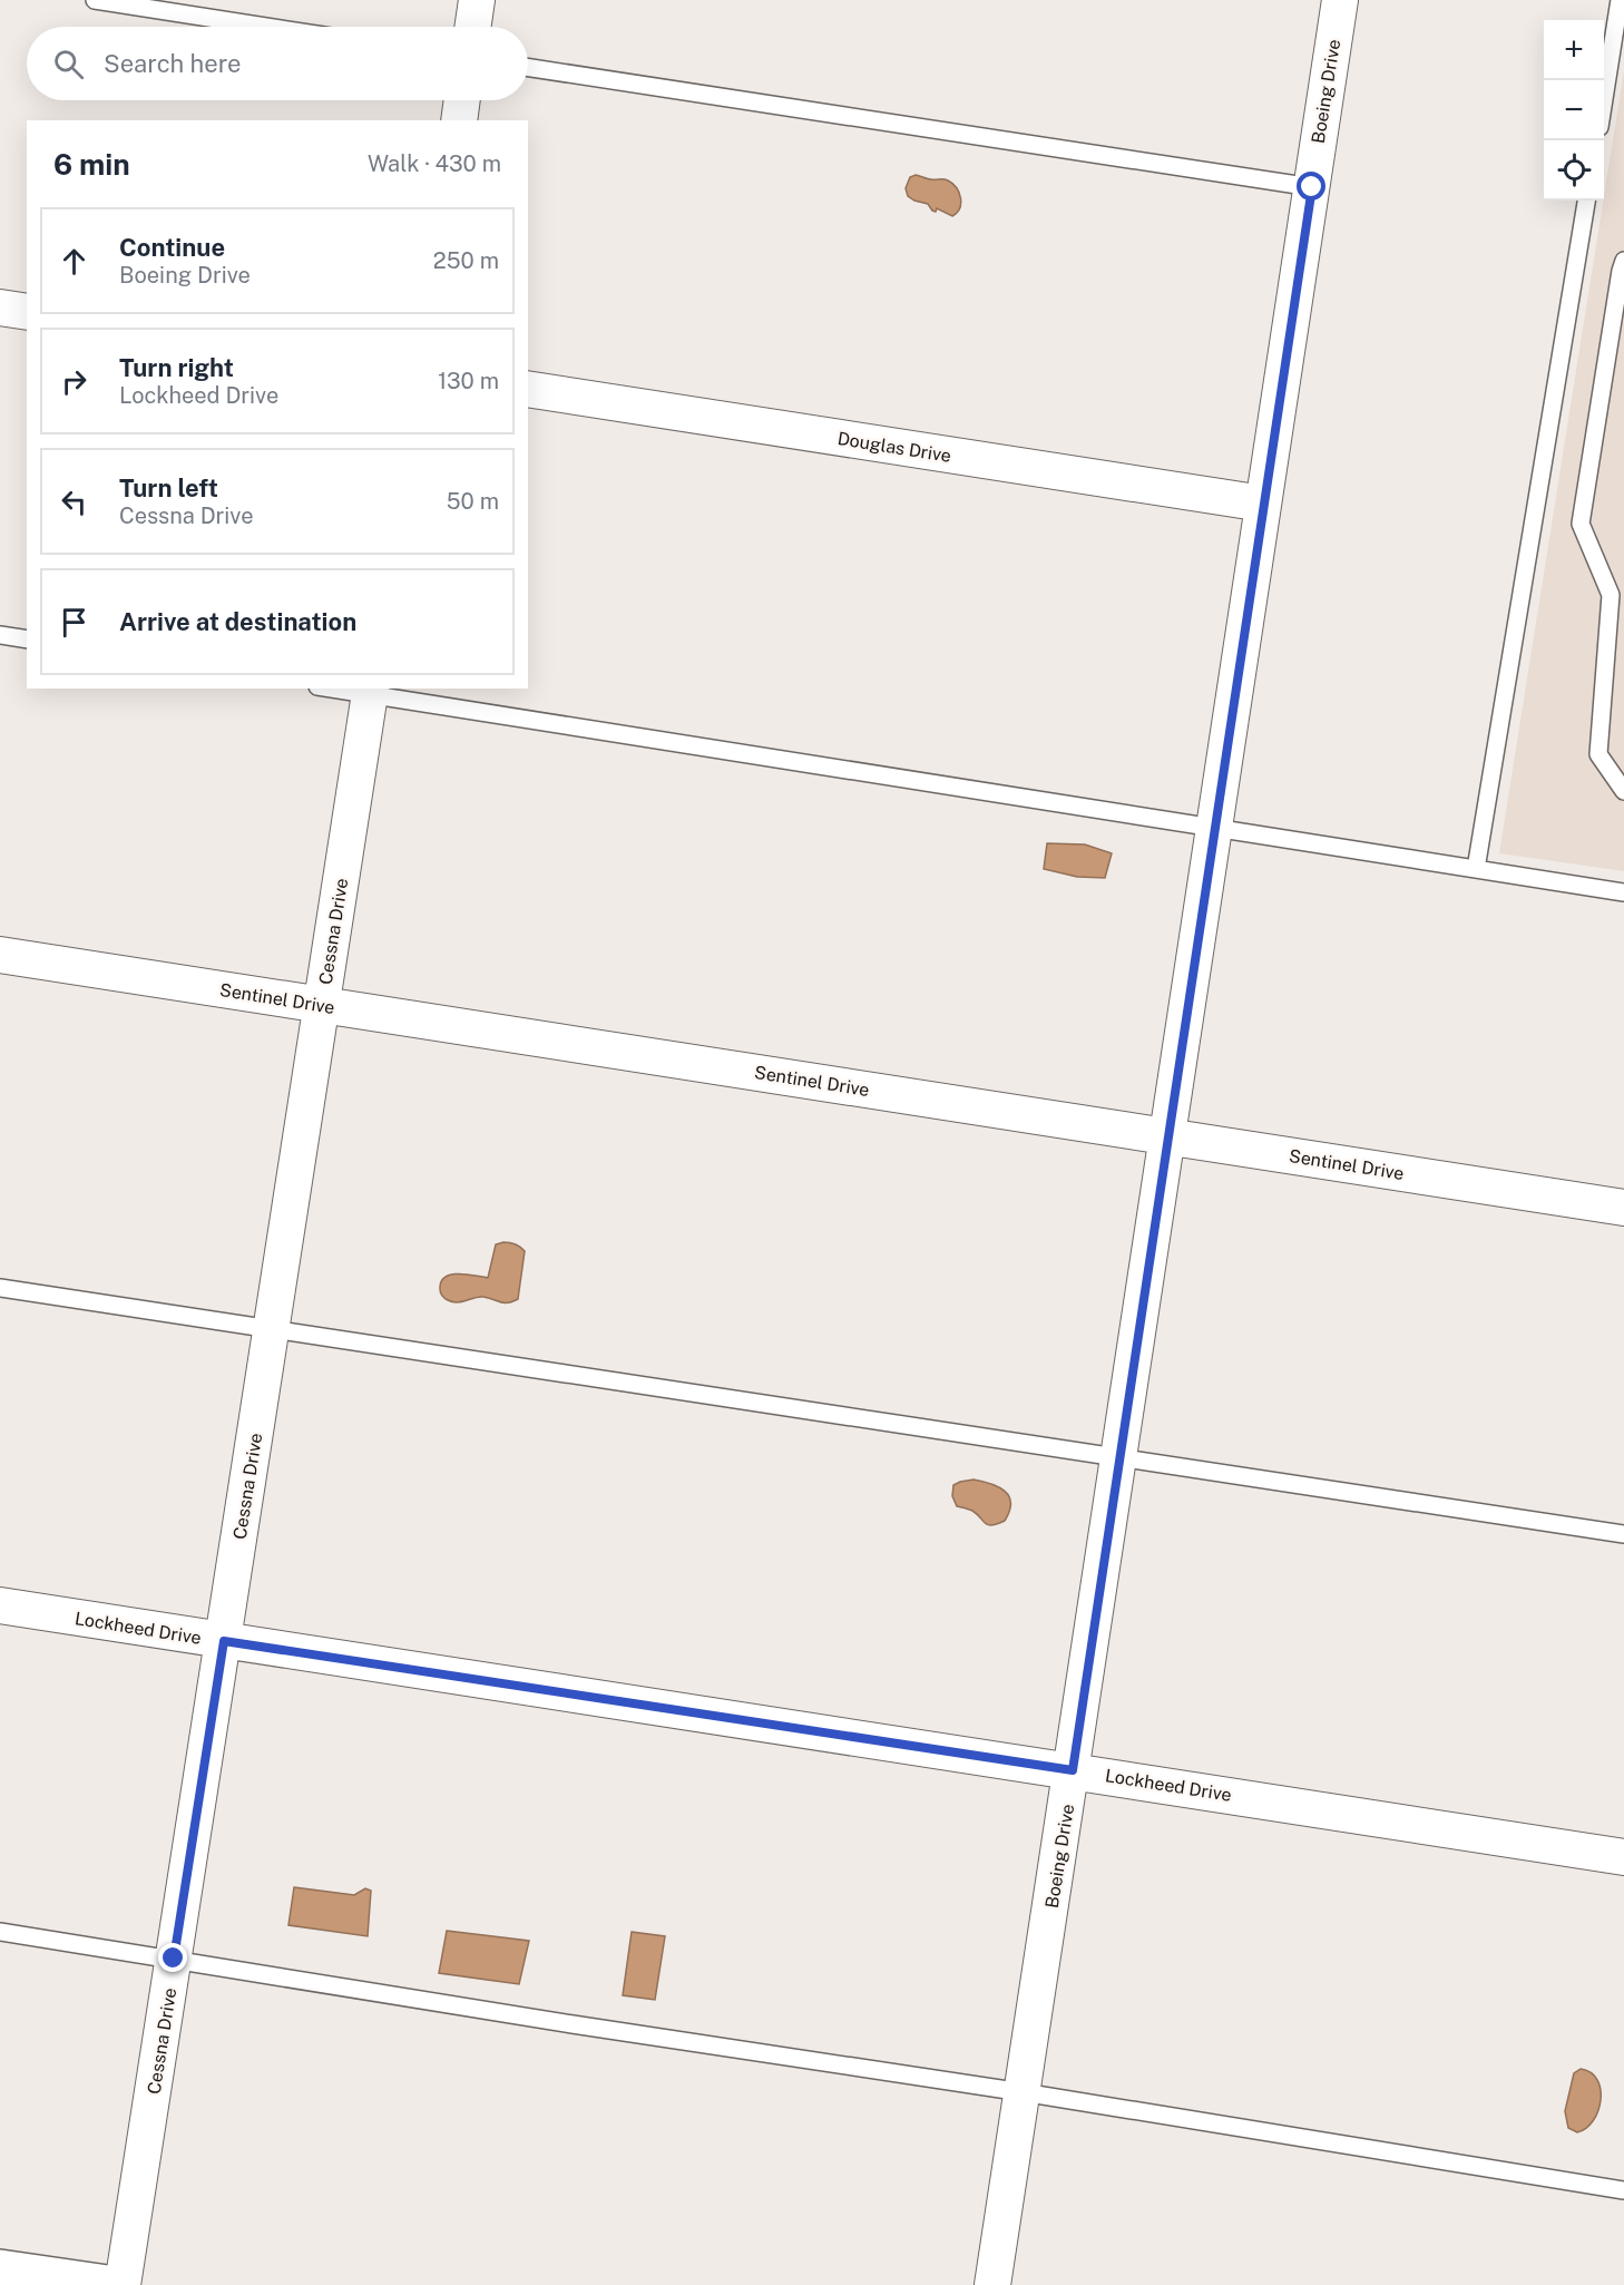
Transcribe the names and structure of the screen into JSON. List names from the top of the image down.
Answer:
{
  "streets": {
    "street": [
      "Boeing Drive",
      "Douglas Drive",
      "Cessna Drive",
      "Sentinel Drive",
      "Lockheed Drive"
    ]
  },
  "crossings": [
    ["Boeing Drive", "Douglas Drive"],
    ["Boeing Drive", "Sentinel Drive"],
    ["Boeing Drive", "Lockheed Drive"],
    ["Cessna Drive", "Sentinel Drive"],
    ["Cessna Drive", "Lockheed Drive"]
  ],
  "page": {
    "map_buttons": ["+", "−"],
    "search": "Search here",
    "heading": ["6 min", "Walk · 430 m"],
    "list": [
      ["Continue", "Boeing Drive", "250 m"],
      ["Turn right", "Lockheed Drive", "130 m"],
      ["Turn left", "Cessna Drive", "50 m"],
      "Arrive at destination"
    ]
  }
}
